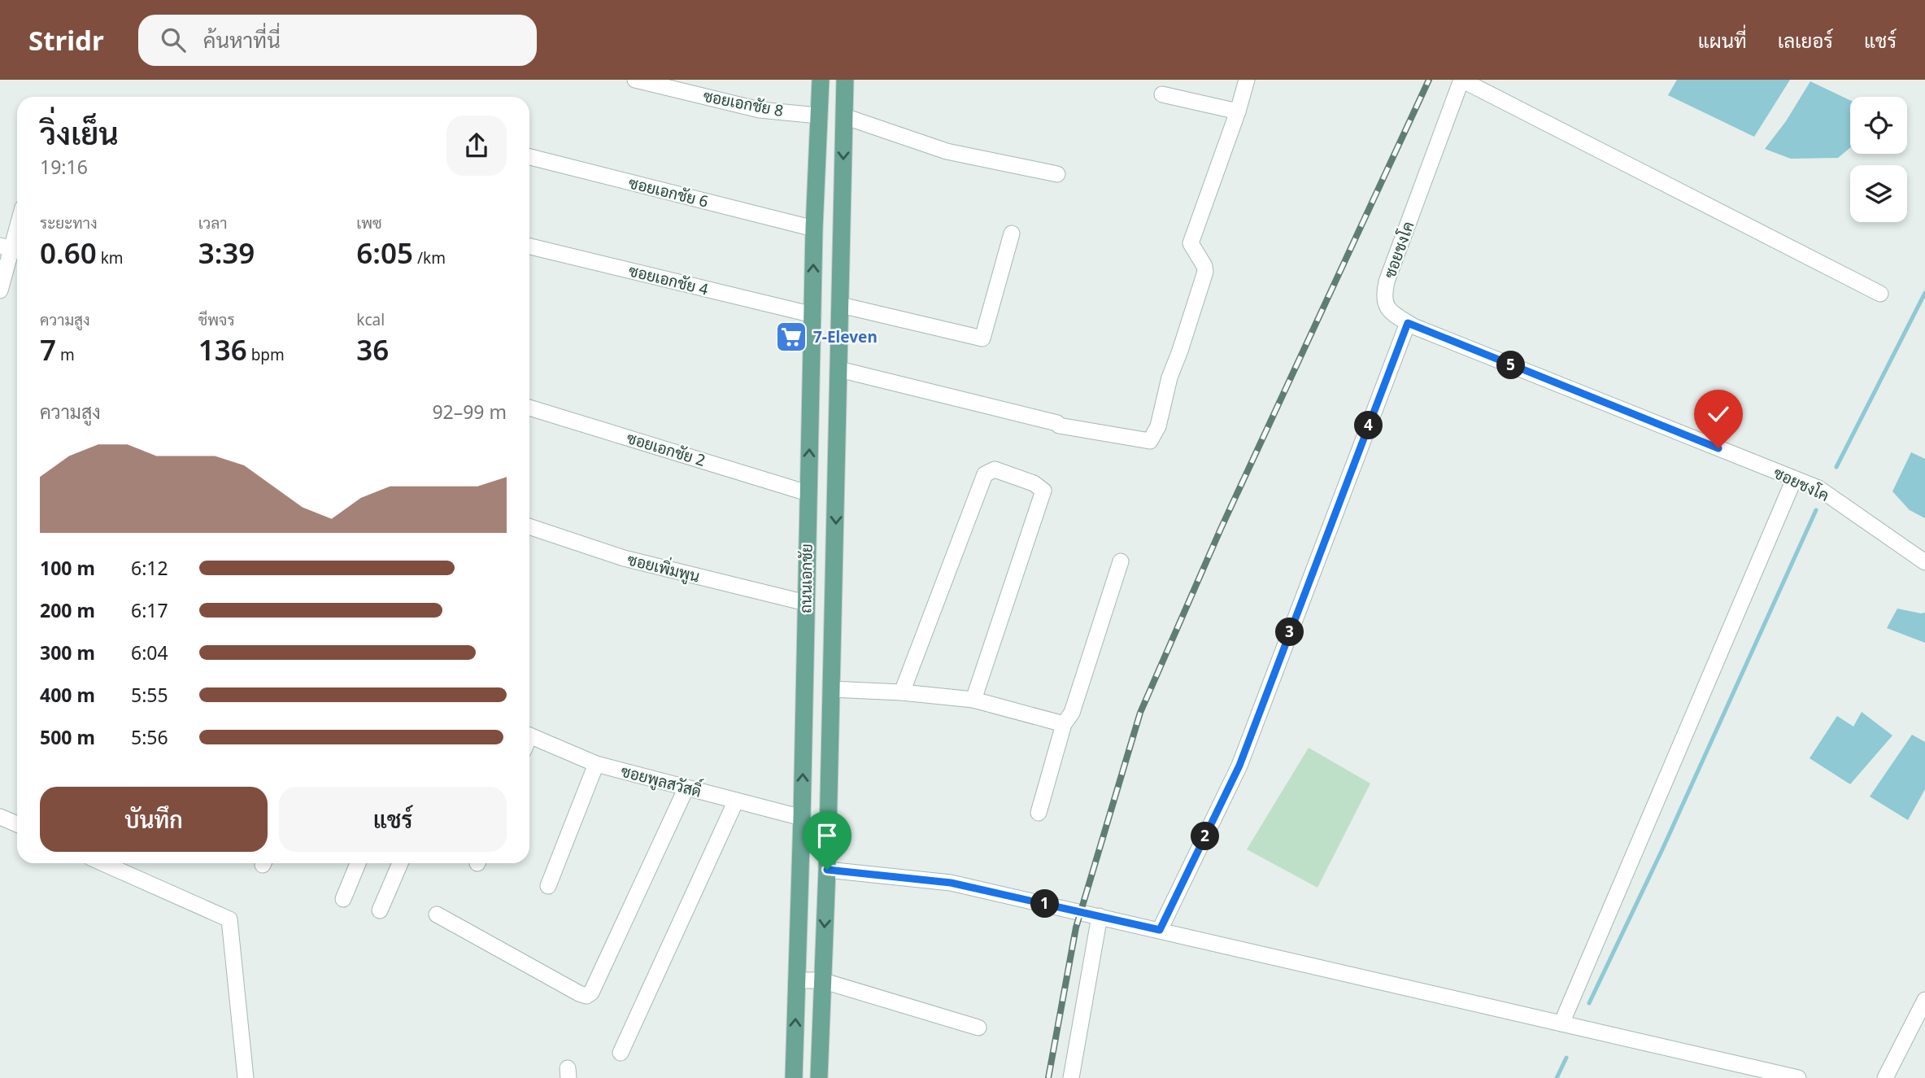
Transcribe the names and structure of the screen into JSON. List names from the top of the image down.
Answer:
{
  "streets": {
    "main road": ["ถนนเอกชัย"],
    "street": [
      "ซอยเอกชัย 8",
      "ซอยเอกชัย 6",
      "ซอยชงโค",
      "ซอยเอกชัย 4",
      "ซอยเอกชัย 2",
      "ซอยเพิ่มพูน",
      "ซอยพูลสวัสดิ์"
    ]
  },
  "crossings": [
    ["ซอยเอกชัย 8", "ถนนเอกชัย"],
    ["ซอยเอกชัย 6", "ถนนเอกชัย"],
    ["ซอยเอกชัย 4", "ถนนเอกชัย"],
    ["ซอยเอกชัย 2", "ถนนเอกชัย"],
    ["ซอยเพิ่มพูน", "ถนนเอกชัย"],
    ["ถนนเอกชัย", "ซอยพูลสวัสดิ์"]
  ],
  "places": {
    "supermarket": ["7-Eleven"]
  },
  "page": {
    "header": "Stridr",
    "search": "ค้นหาที่นี่",
    "nav": ["แผนที่", "เลเยอร์", "แชร์"],
    "heading": ["วิ่งเย็น", "19:16"],
    "stats": [
      ["ระยะทาง", "0.60 km"],
      ["เวลา", "3:39"],
      ["เพซ", "6:05 /km"],
      ["ความสูง", "7 m"],
      ["ชีพจร", "136 bpm"],
      ["kcal", "36"]
    ],
    "pins": [
      "5",
      "4",
      "3",
      "2",
      "1"
    ],
    "chart": ["ความสูง", "92–99 m"],
    "list": [
      {
        "name": "100 m",
        "note": "6:12"
      },
      {
        "name": "200 m",
        "note": "6:17"
      },
      {
        "name": "300 m",
        "note": "6:04"
      },
      {
        "name": "400 m",
        "note": "5:55"
      },
      {
        "name": "500 m",
        "note": "5:56"
      }
    ],
    "buttons": ["บันทึก", "แชร์"]
  }
}
